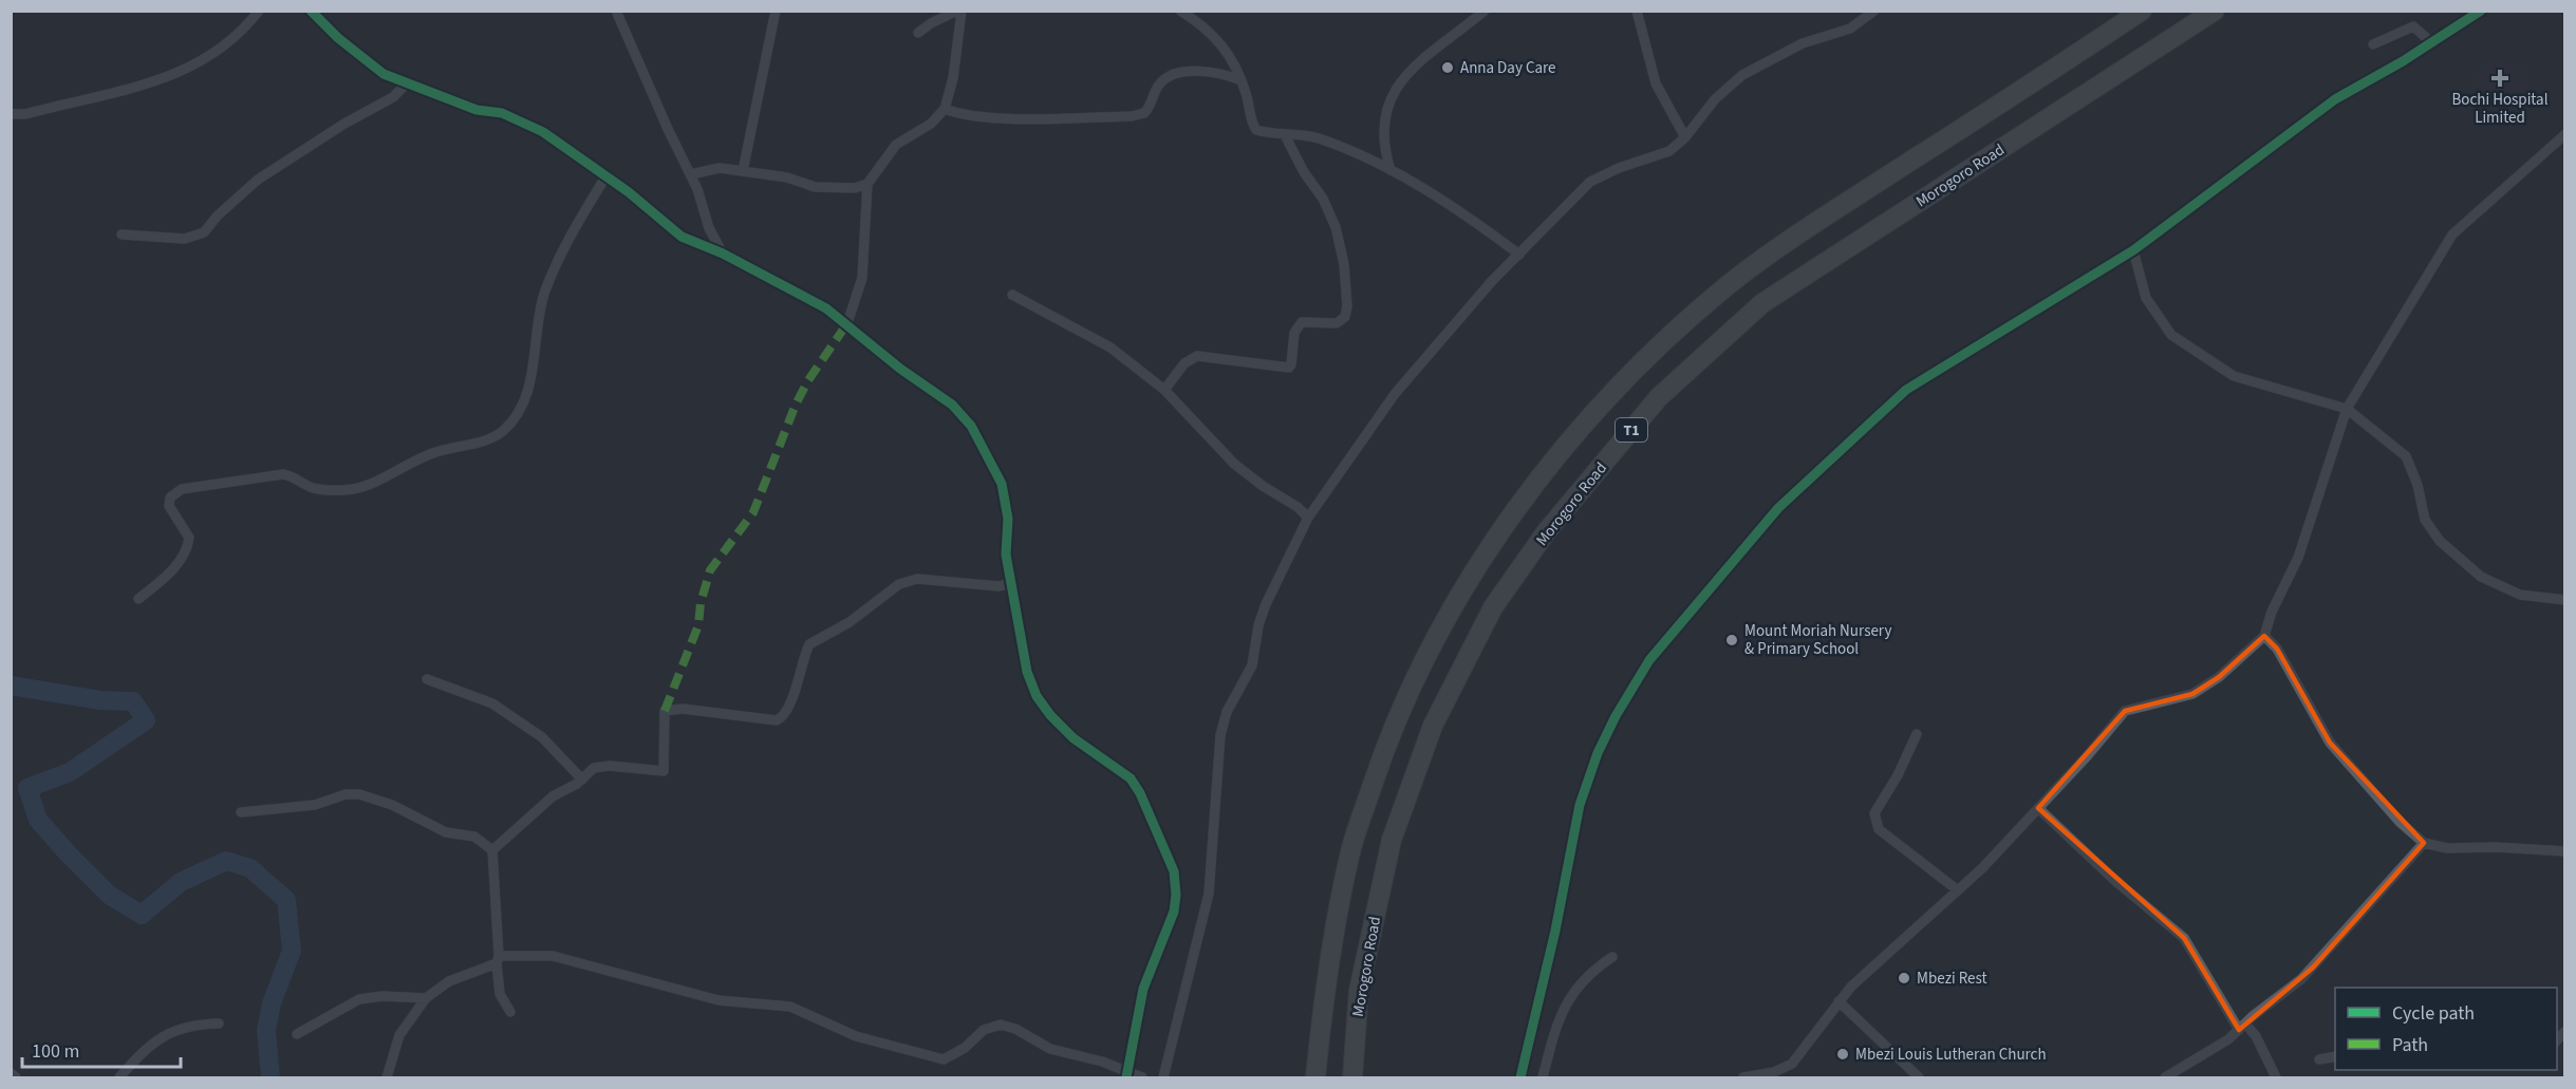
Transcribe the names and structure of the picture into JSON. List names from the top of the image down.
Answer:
{
  "streets": {
    "highway": ["Morogoro Road", "T1"]
  },
  "places": {
    "other": [
      "Anna Day Care",
      "Mount Moriah Nursery & Primary School",
      "Mbezi Rest",
      "Mbezi Louis Lutheran Church"
    ],
    "health": ["Bochi Hospital Limited"]
  },
  "legend": ["Cycle path", "Path"],
  "scale_bar": "100 m"
}
